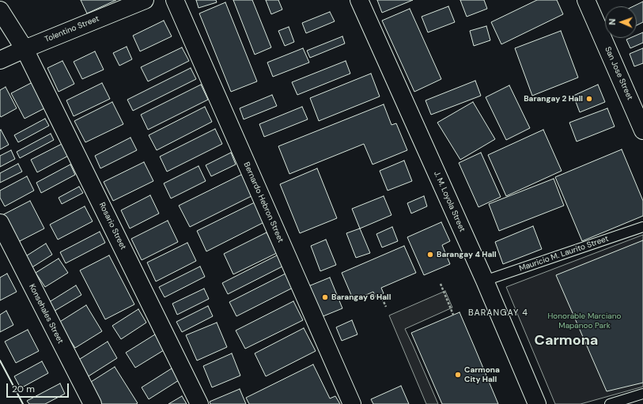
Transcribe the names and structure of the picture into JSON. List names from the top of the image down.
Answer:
{
  "streets": {
    "street": [
      "Tolentino Street",
      "San Jose Street",
      "J. M. Loyola Street",
      "Bernardo Hebron Street",
      "Rosario Street",
      "Konsehales Street"
    ],
    "lane": ["Mauricio M. Laurito Street"]
  },
  "crossings": [
    ["Tolentino Street", "Rosario Street"],
    ["J. M. Loyola Street", "Mauricio M. Laurito Street"]
  ],
  "districts": ["BARANGAY 4", "Carmona"],
  "parks": ["Honorable Marciano Mapanoo Park"],
  "places": [
    "Barangay 2 Hall",
    "Barangay 4 Hall",
    "Barangay 6 Hall",
    "Carmona City Hall"
  ],
  "scale_bar": "20 m",
  "north": "left"
}
